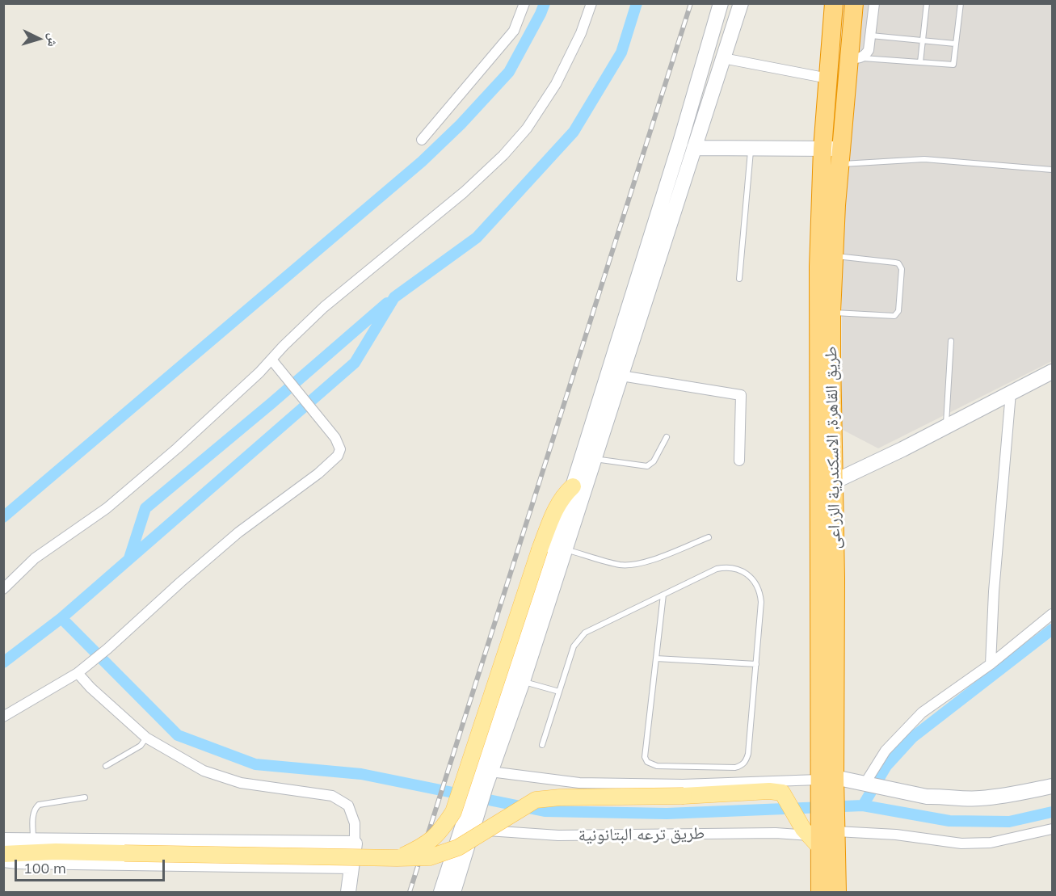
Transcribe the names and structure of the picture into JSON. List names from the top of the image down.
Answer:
{
  "streets": {
    "highway": ["طريق القاهرة, الاسكندرية الزراعى"],
    "street": ["طريق ترعه البتانونية"]
  },
  "crossings": [
    ["طريق القاهرة, الاسكندرية الزراعى", "طريق ترعه البتانونية"]
  ],
  "scale_bar": "100 m",
  "north": "right"
}
